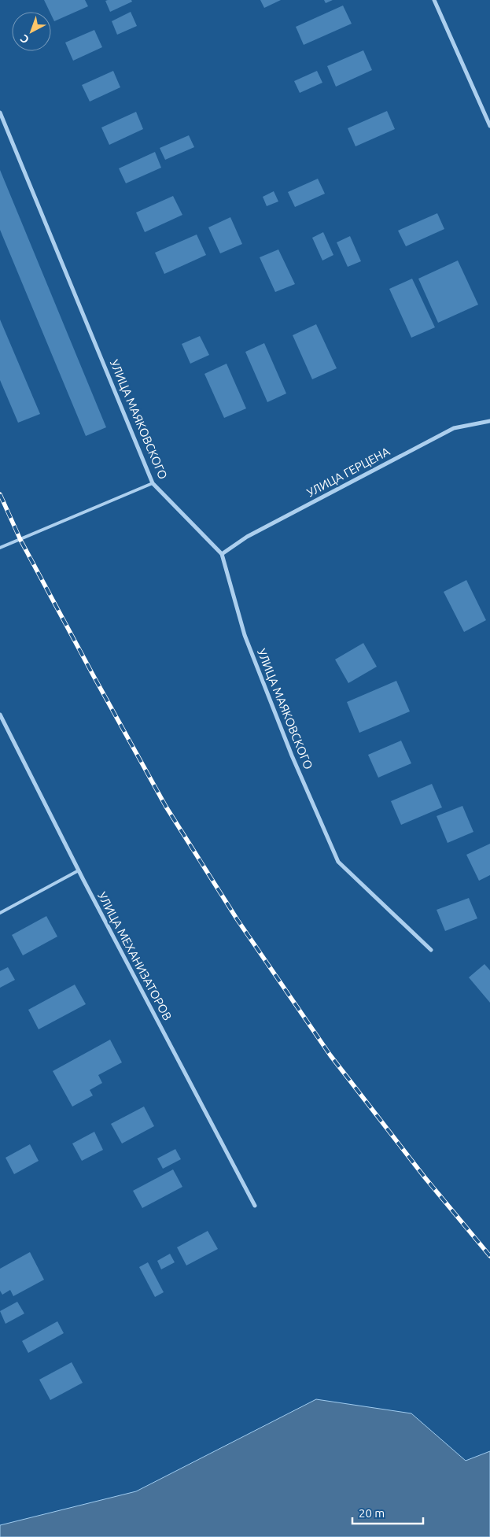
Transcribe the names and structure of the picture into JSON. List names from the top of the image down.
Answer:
{
  "streets": {
    "street": ["УЛИЦА МАЯКОВСКОГО", "УЛИЦА ГЕРЦЕНА", "УЛИЦА МЕХАНИЗАТОРОВ"]
  },
  "crossings": [
    ["УЛИЦА МАЯКОВСКОГО", "УЛИЦА ГЕРЦЕНА"]
  ],
  "scale_bar": "20 m",
  "north": "bottom left"
}
